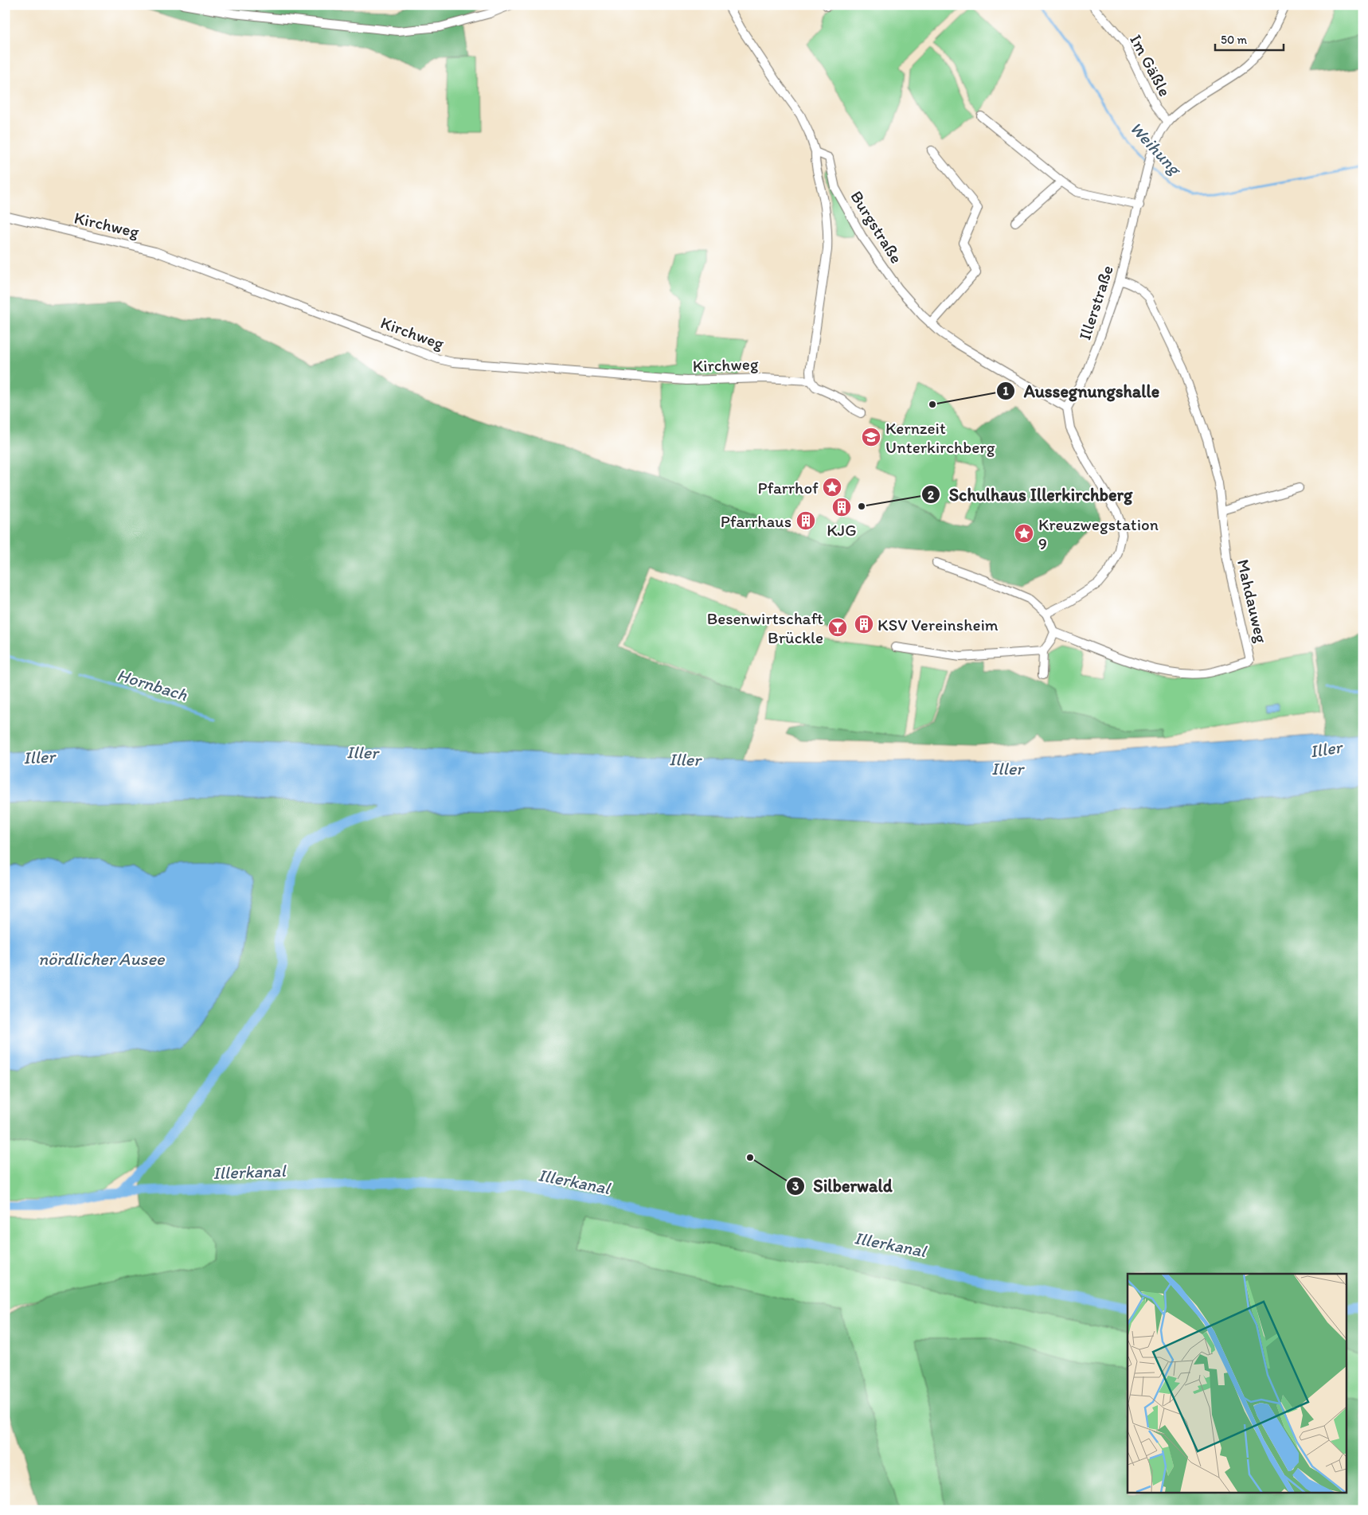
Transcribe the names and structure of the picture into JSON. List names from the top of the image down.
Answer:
{
  "streets": {
    "street": [
      "Im Gäßle",
      "Kirchweg",
      "Burgstraße",
      "Illerstraße",
      "Mahdauweg"
    ]
  },
  "crossings": [
    ["Im Gäßle", "Illerstraße"],
    ["Burgstraße", "Illerstraße"],
    ["Illerstraße", "Mahdauweg"]
  ],
  "water": [
    "Weihung",
    "Hornbach",
    "Iller",
    "nördlicher Ausee",
    "Illerkanal"
  ],
  "places": {
    "other": ["Aussegnungshalle", "Schulhaus Illerkirchberg", "Silberwald"],
    "school or university": ["Kernzeit Unterkirchberg"],
    "place": ["Pfarrhof", "Kreuzwegstation 9"],
    "building": ["KJG", "Pfarrhaus", "KSV Vereinsheim"],
    "bar": ["Besenwirtschaft Brückle"]
  },
  "scale_bar": "50 m"
}
